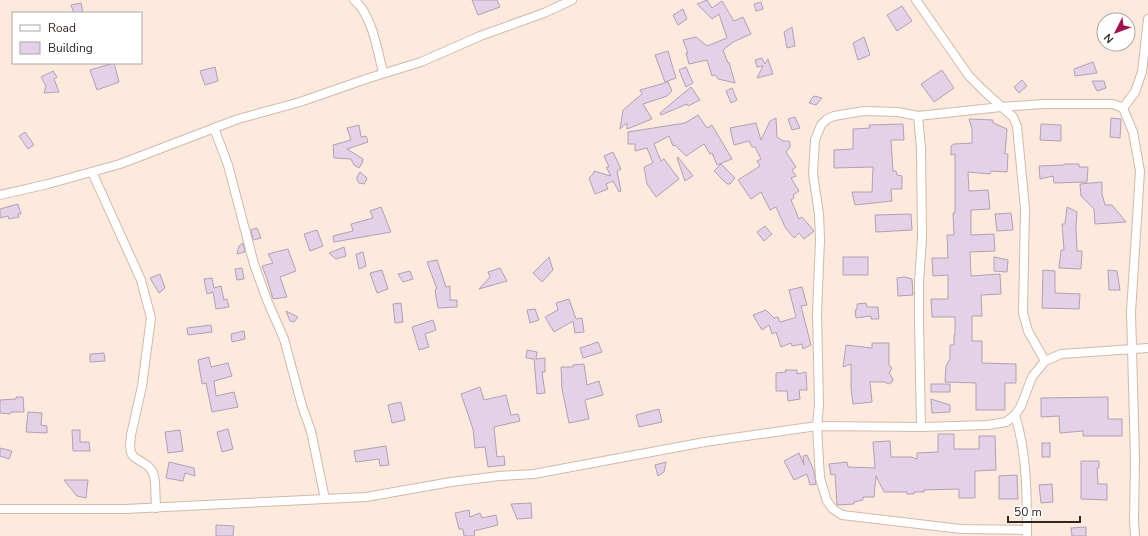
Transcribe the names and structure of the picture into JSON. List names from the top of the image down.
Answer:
{
  "legend": ["Road", "Building"],
  "scale_bar": "50 m",
  "north": "bottom left"
}
